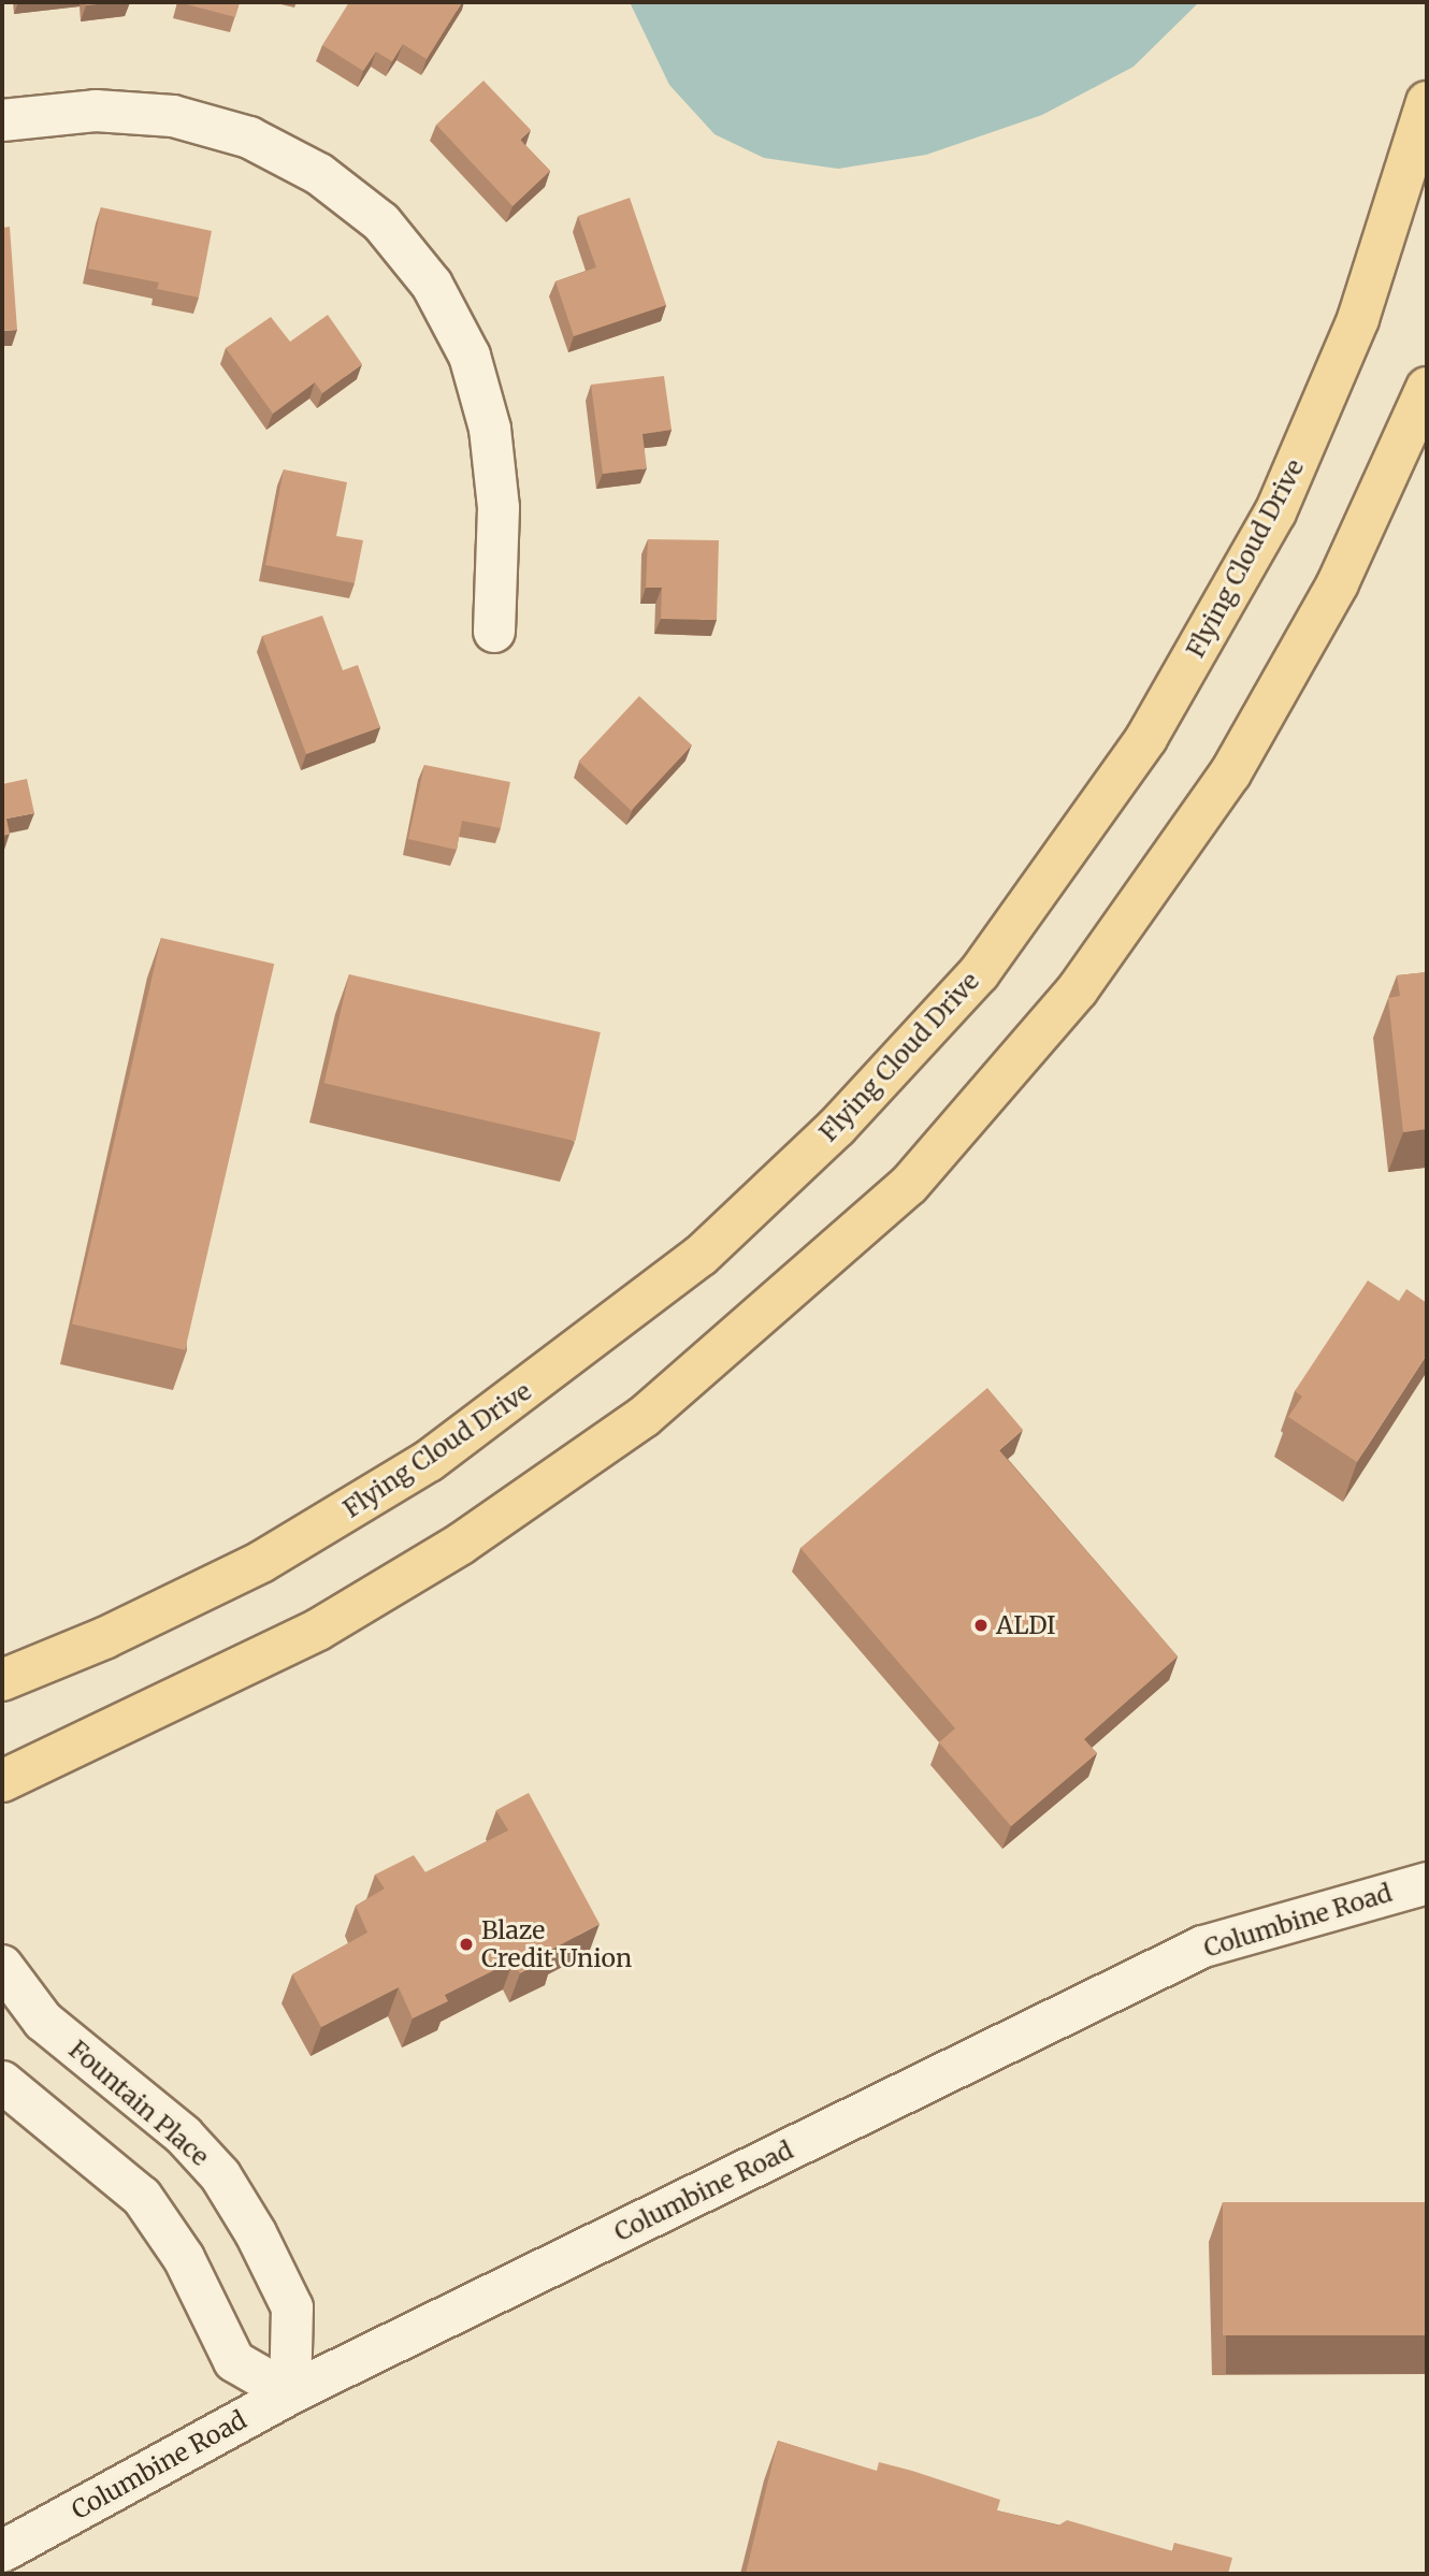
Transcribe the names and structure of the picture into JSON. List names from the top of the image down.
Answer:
{
  "streets": {
    "main road": ["Flying Cloud Drive"],
    "street": ["Columbine Road", "Fountain Place"]
  },
  "crossings": [
    ["Columbine Road", "Fountain Place"]
  ],
  "places": ["ALDI", "Blaze Credit Union"]
}
